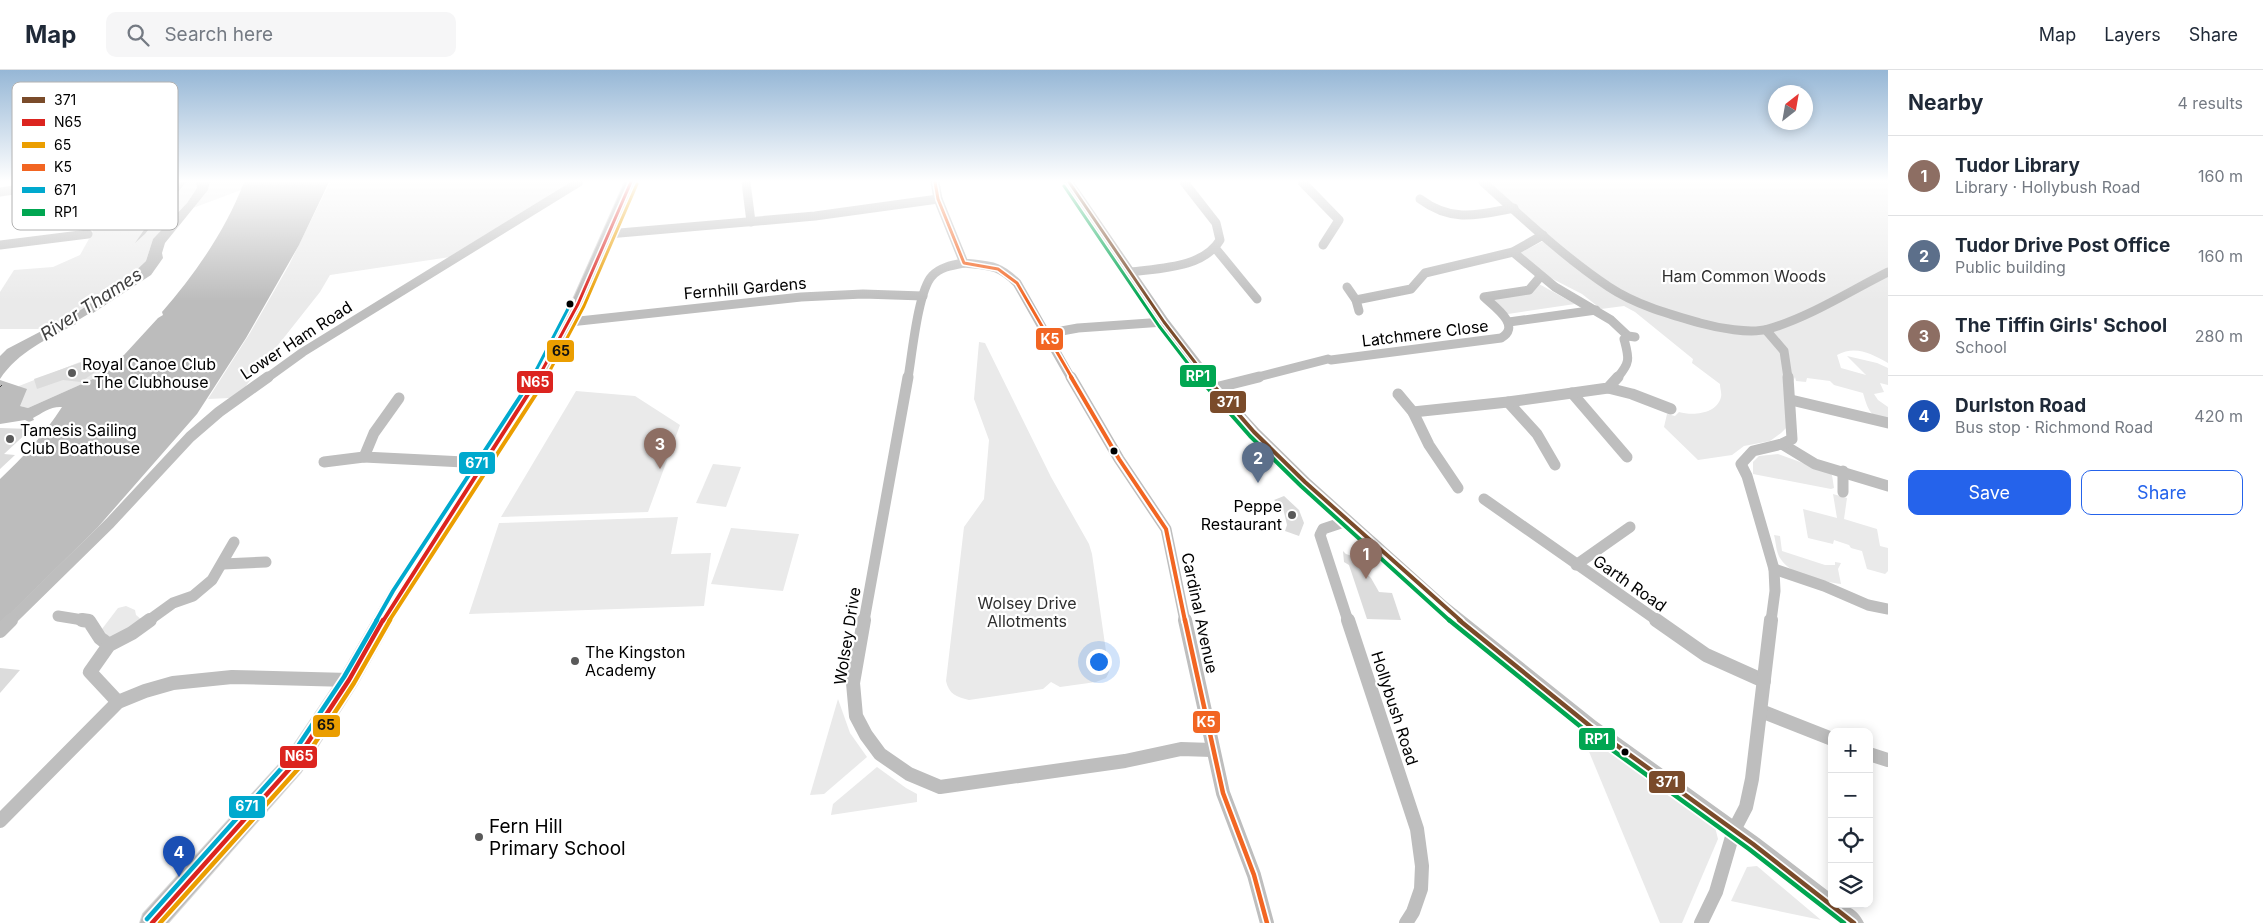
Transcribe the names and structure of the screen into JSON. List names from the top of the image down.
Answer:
{
  "streets": {
    "street": [
      "Fernhill Gardens",
      "Latchmere Close",
      "Lower Ham Road",
      "Garth Road",
      "Cardinal Avenue",
      "Wolsey Drive",
      "Hollybush Road"
    ]
  },
  "crossings": [
    ["Fernhill Gardens", "Wolsey Drive"],
    ["Cardinal Avenue", "Wolsey Drive"]
  ],
  "water": ["River Thames"],
  "parks": ["Ham Common Woods", "Wolsey Drive Allotments"],
  "places": [
    "Royal Canoe Club - The Clubhouse",
    "Tamesis Sailing Club Boathouse",
    "Peppe Restaurant",
    "The Kingston Academy",
    "Fern Hill Primary School"
  ],
  "lines": [
    "transit line 371",
    "transit line N65",
    "transit line 65",
    "transit line K5",
    "transit line RP1",
    "transit line 671"
  ],
  "legend": [
    "371",
    "N65",
    "65",
    "K5",
    "671",
    "RP1"
  ],
  "north": "top right",
  "page": {
    "header": "Map",
    "search": "Search here",
    "nav": ["Map", "Layers", "Share"],
    "heading": ["Nearby", "4 results"],
    "list": [
      {
        "mark": "1",
        "name": "Tudor Library",
        "note": "Library · Hollybush Road",
        "value": "160 m"
      },
      {
        "mark": "2",
        "name": "Tudor Drive Post Office",
        "note": "Public building",
        "value": "160 m"
      },
      {
        "mark": "3",
        "name": "The Tiffin Girls' School",
        "note": "School",
        "value": "280 m"
      },
      {
        "mark": "4",
        "name": "Durlston Road",
        "note": "Bus stop · Richmond Road",
        "value": "420 m"
      }
    ],
    "pins": [
      "3",
      "2",
      "1",
      "4"
    ],
    "buttons": ["Save", "Share"],
    "map_buttons": ["+", "−"]
  }
}
